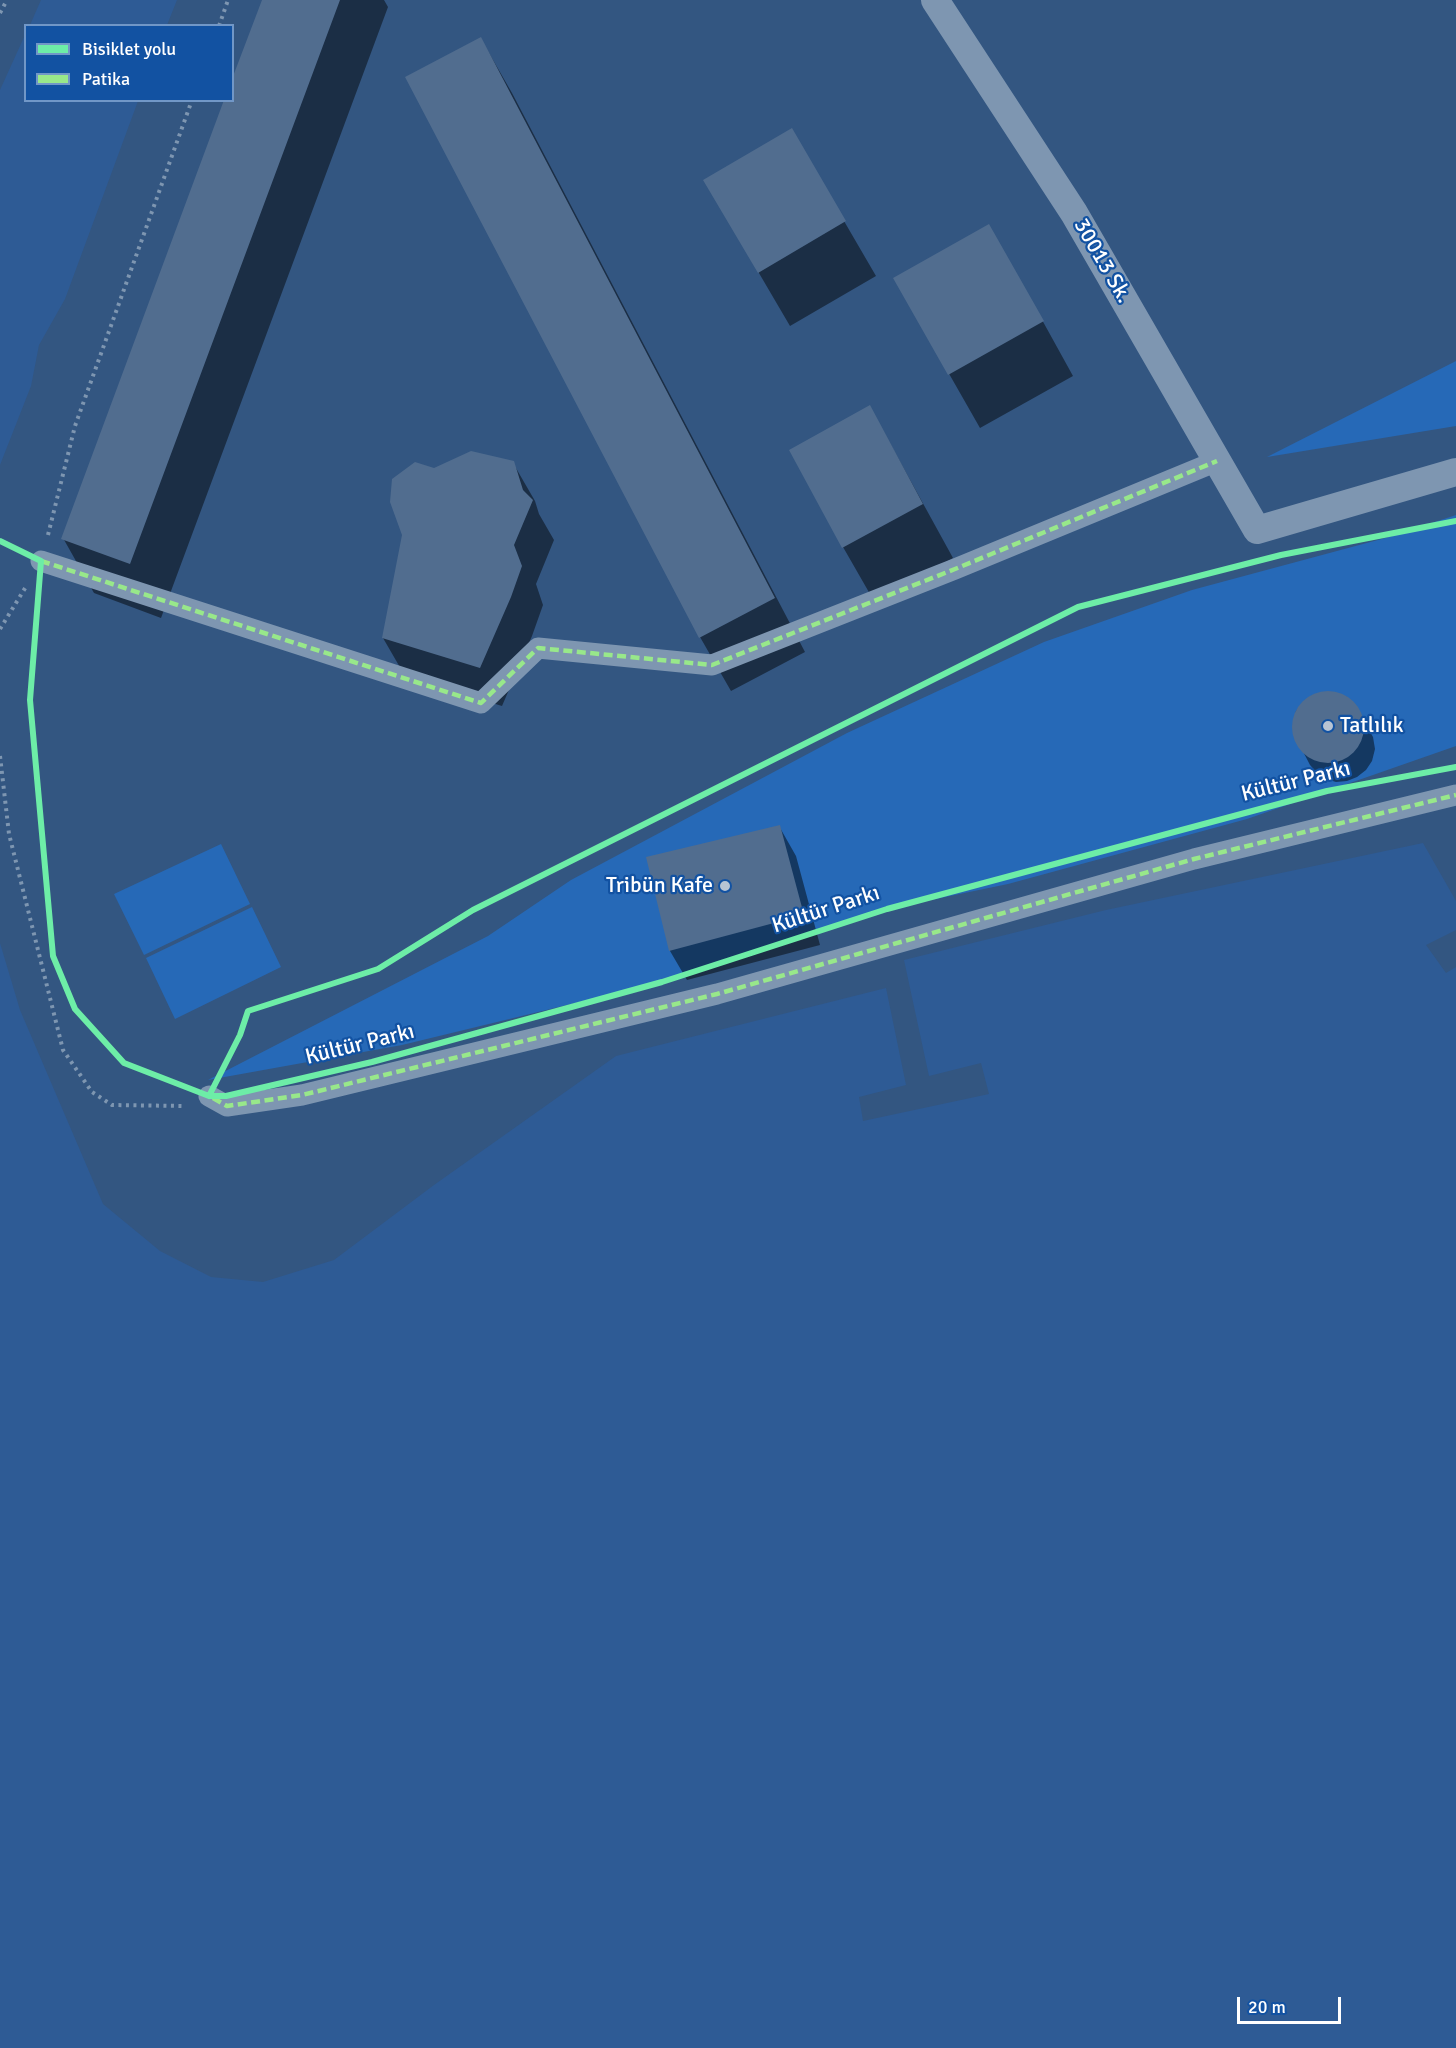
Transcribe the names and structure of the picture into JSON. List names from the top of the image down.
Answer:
{
  "streets": {
    "street": ["30013 Sk.", "Kültür Parkı"]
  },
  "places": ["Tatlılık", "Tribün Kafe"],
  "legend": ["Bisiklet yolu", "Patika"],
  "scale_bar": "20 m"
}
